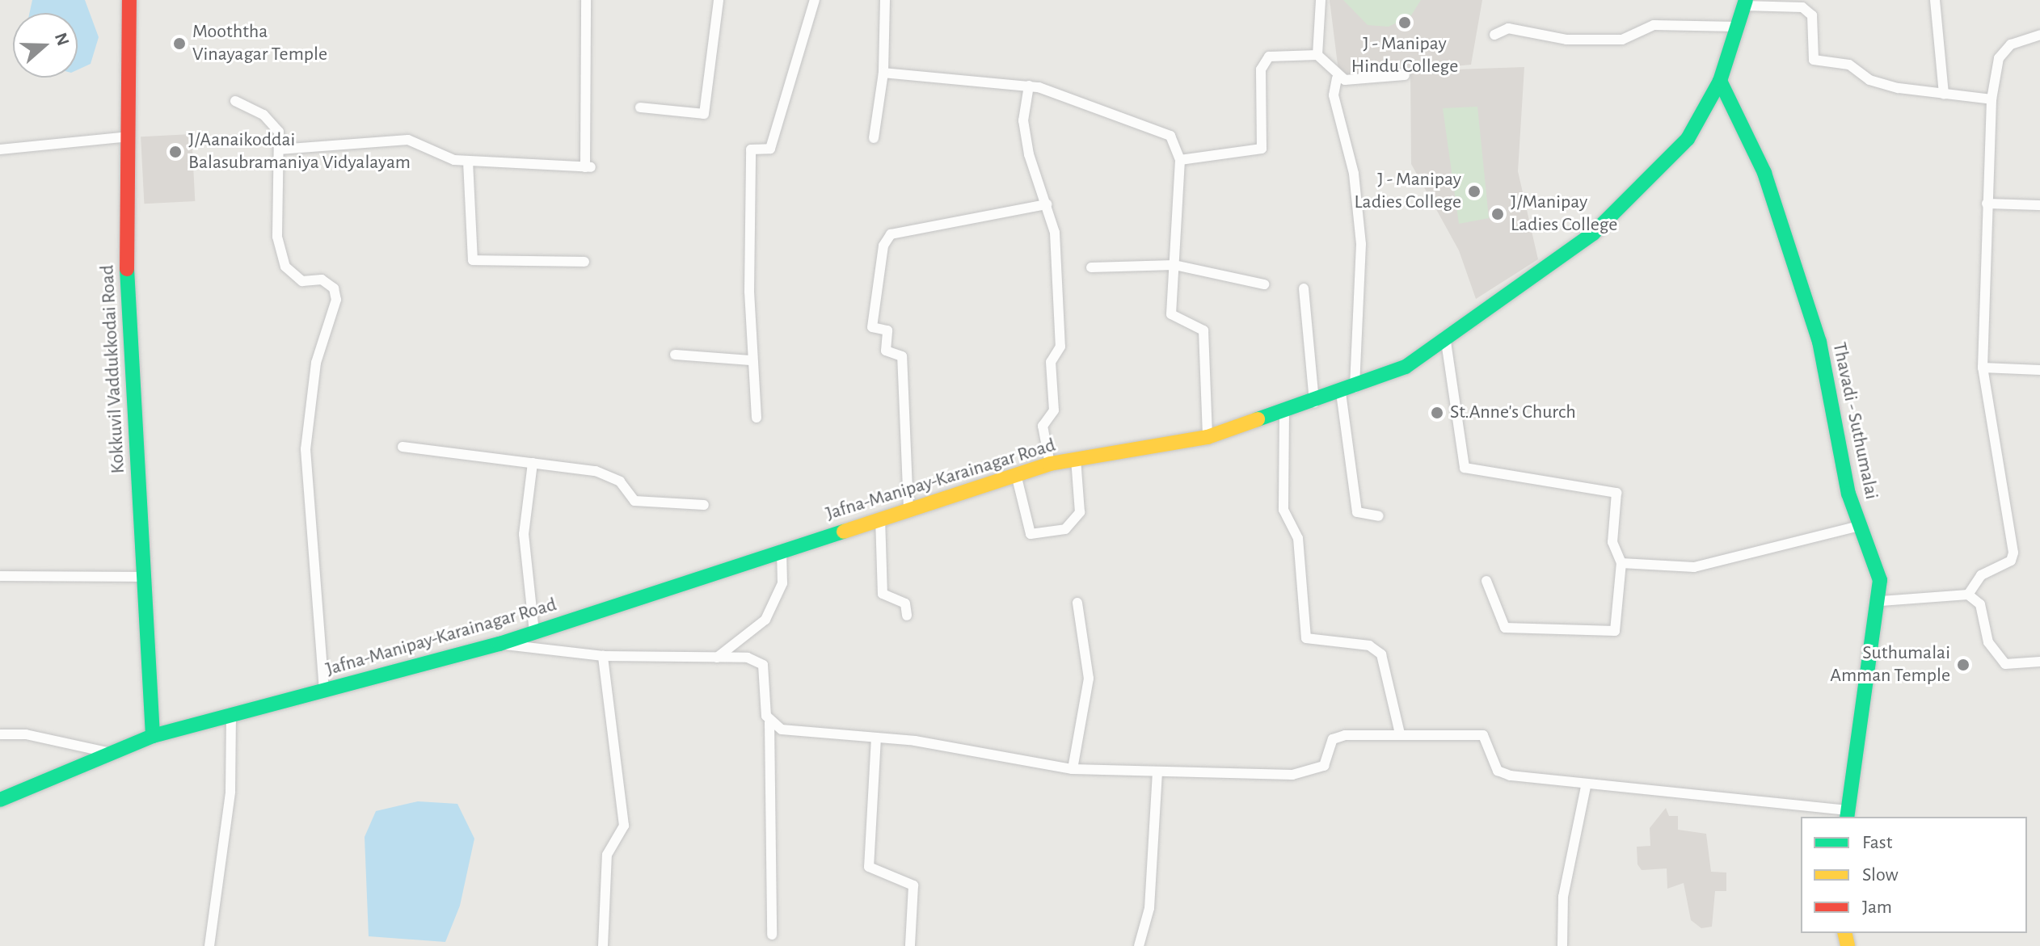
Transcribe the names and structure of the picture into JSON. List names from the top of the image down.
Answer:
{
  "streets": {
    "main road": ["Kokkuvil Vaddukkodai Road", "Thavadi - Suthumalai", "Jafna-Manipay-Karainagar Road"]
  },
  "crossings": [
    ["Kokkuvil Vaddukkodai Road", "Jafna-Manipay-Karainagar Road"],
    ["Thavadi - Suthumalai", "Jafna-Manipay-Karainagar Road"]
  ],
  "places": [
    "J - Manipay Hindu College",
    "Mooththa Vinayagar Temple",
    "J/Aanaikoddai Balasubramaniya Vidyalayam",
    "J - Manipay Ladies College",
    "J/Manipay Ladies College",
    "St.Anne's Church",
    "Suthumalai Amman Temple"
  ],
  "legend": ["Fast", "Slow", "Jam"],
  "north": "right"
}
